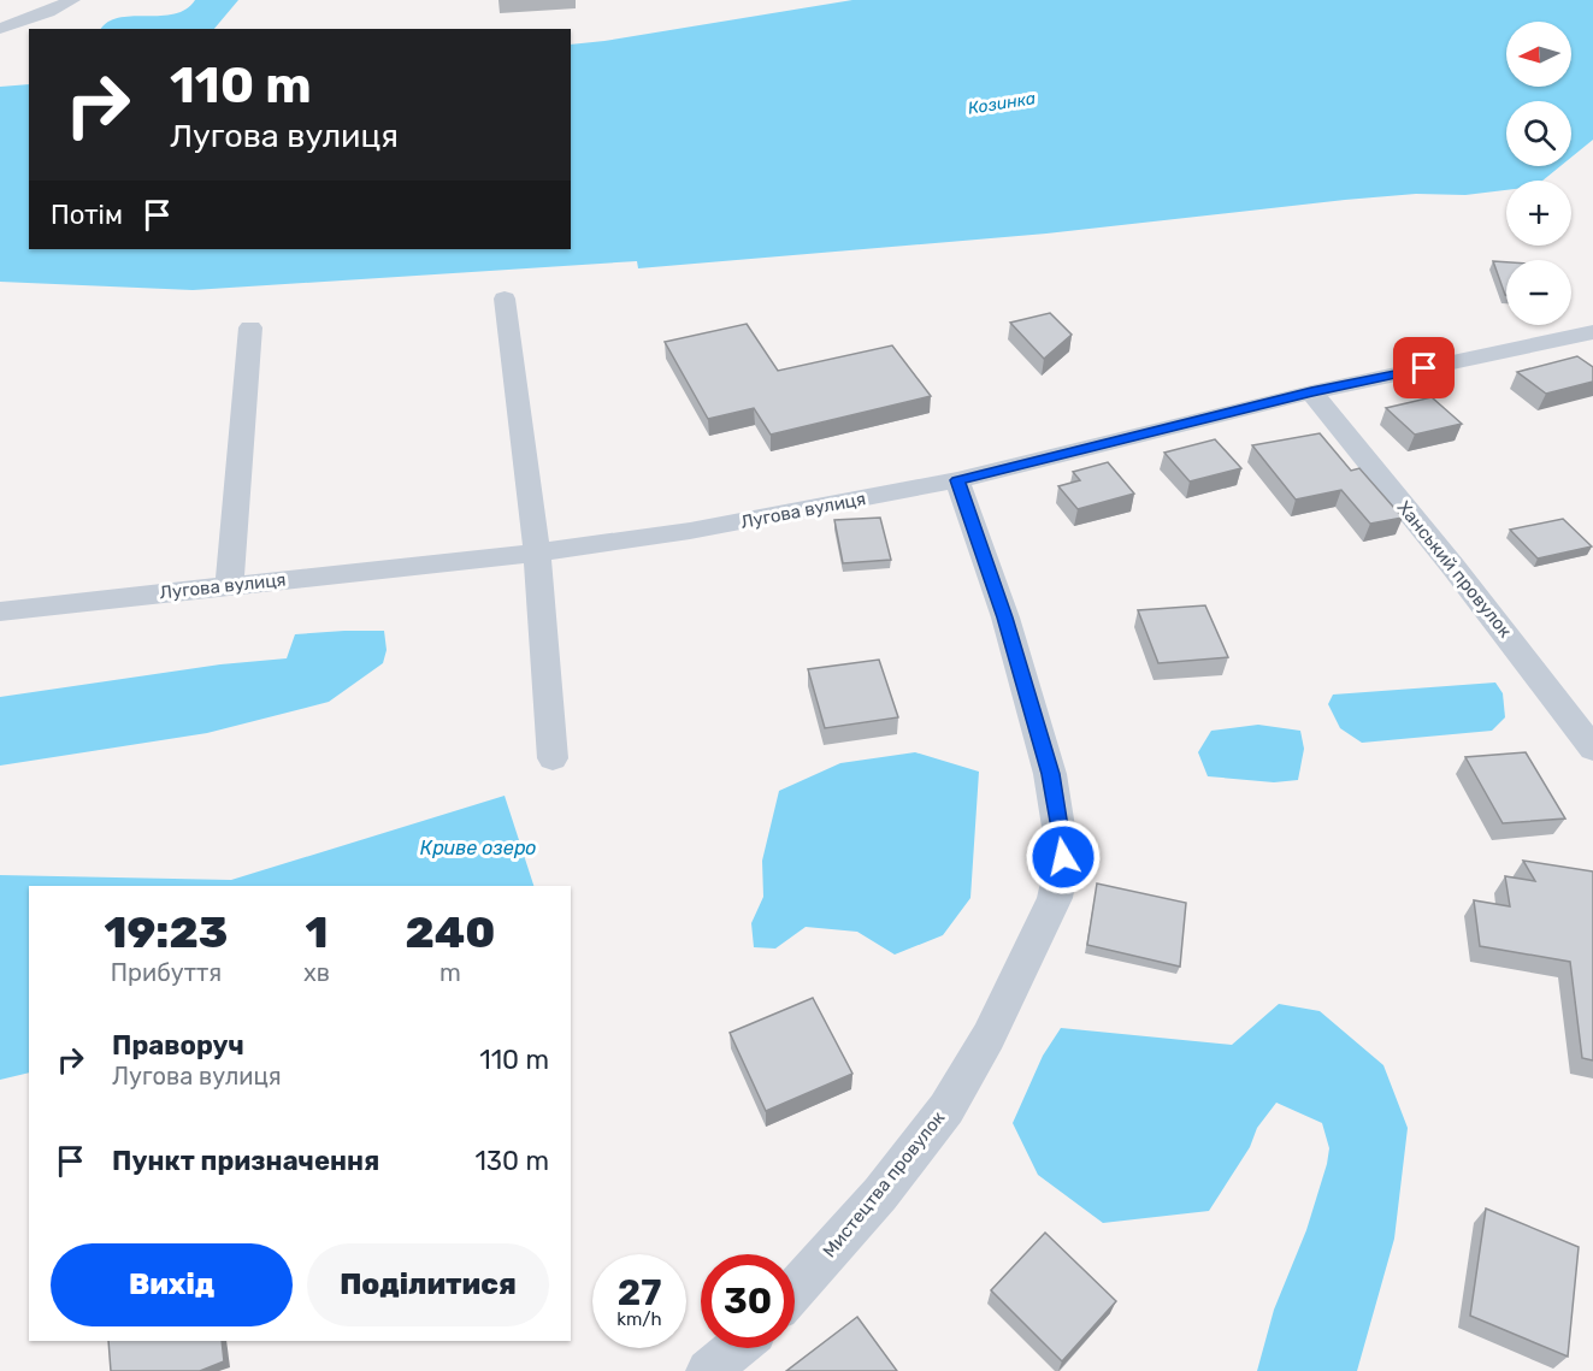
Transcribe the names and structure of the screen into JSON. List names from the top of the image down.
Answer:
{
  "streets": {
    "street": ["Лугова вулиця", "Ханський провулок", "Мистецтва провулок"]
  },
  "crossings": [
    ["Лугова вулиця", "Ханський провулок"],
    ["Лугова вулиця", "Мистецтва провулок"]
  ],
  "water": ["Козинка", "Криве озеро"],
  "north": "left",
  "page": {
    "map_buttons": ["+", "−"],
    "turn": ["110 m", "Лугова вулиця"],
    "then": "Потім",
    "eta": [
      "19:23",
      "Прибуття",
      "1",
      "хв",
      "240",
      "m"
    ],
    "list": [
      {
        "name": "Праворуч",
        "note": "Лугова вулиця",
        "value": "110 m"
      },
      {
        "name": "Пункт призначення",
        "value": "130 m"
      }
    ],
    "buttons": ["Вихід", "Поділитися"],
    "speed": "27 km/h",
    "limit": "30"
  }
}
